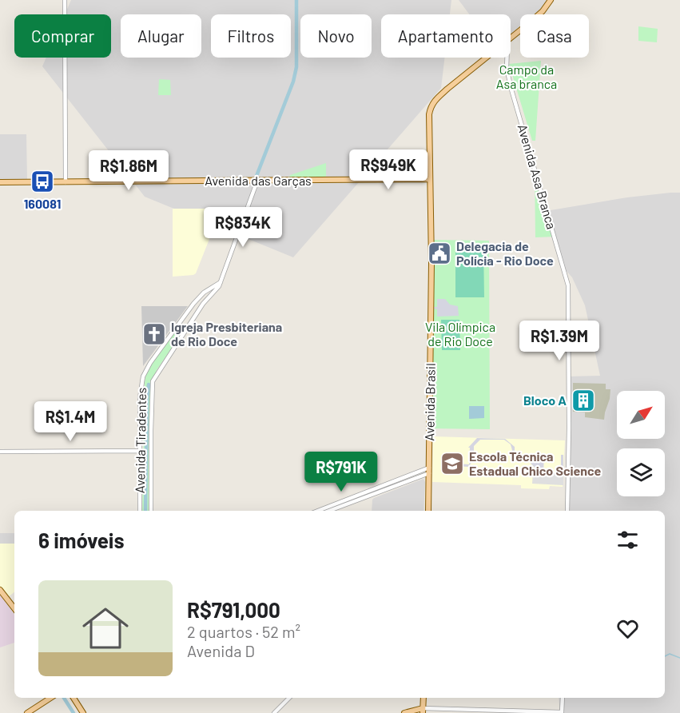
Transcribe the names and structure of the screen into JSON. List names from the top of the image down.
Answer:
{
  "streets": {
    "main road": ["Avenida das Garças", "Avenida Brasil"],
    "street": ["Avenida Asa Branca", "Avenida Tiradentes"]
  },
  "crossings": [
    ["Avenida das Garças", "Avenida Brasil"],
    ["Avenida das Garças", "Avenida Tiradentes"]
  ],
  "parks": ["Campo da Asa branca", "Vila Olímpica de Rio Doce"],
  "places": {
    "bus stop": ["160081"],
    "public building": ["Delegacia de Polícia - Rio Doce"],
    "church": ["Igreja Presbiteriana de Rio Doce"],
    "building": ["Bloco A"],
    "school or university": ["Escola Técnica Estadual Chico Science"]
  },
  "north": "top right",
  "page": {
    "chip": [
      "Comprar",
      "Alugar",
      "Filtros",
      "Novo",
      "Apartamento",
      "Casa"
    ],
    "price": [
      "R$949K",
      "R$1.86M",
      "R$834K",
      "R$1.39M",
      "R$1.4M",
      "R$791K"
    ],
    "heading": "6 imóveis",
    "list": [
      {
        "name": "R$791,000",
        "note": "2 quartos · 52 m² · Avenida D"
      }
    ]
  }
}
